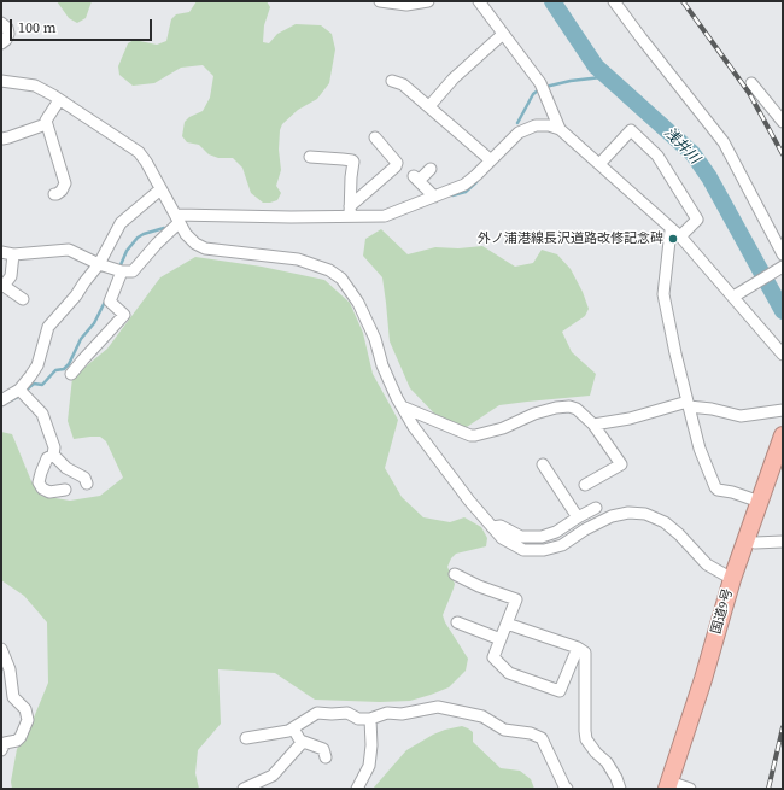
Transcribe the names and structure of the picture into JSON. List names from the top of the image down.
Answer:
{
  "streets": {
    "highway": ["国道9号"]
  },
  "water": ["浅井川"],
  "places": ["外ノ浦港線長沢道路改修記念碑"],
  "scale_bar": "100 m"
}
